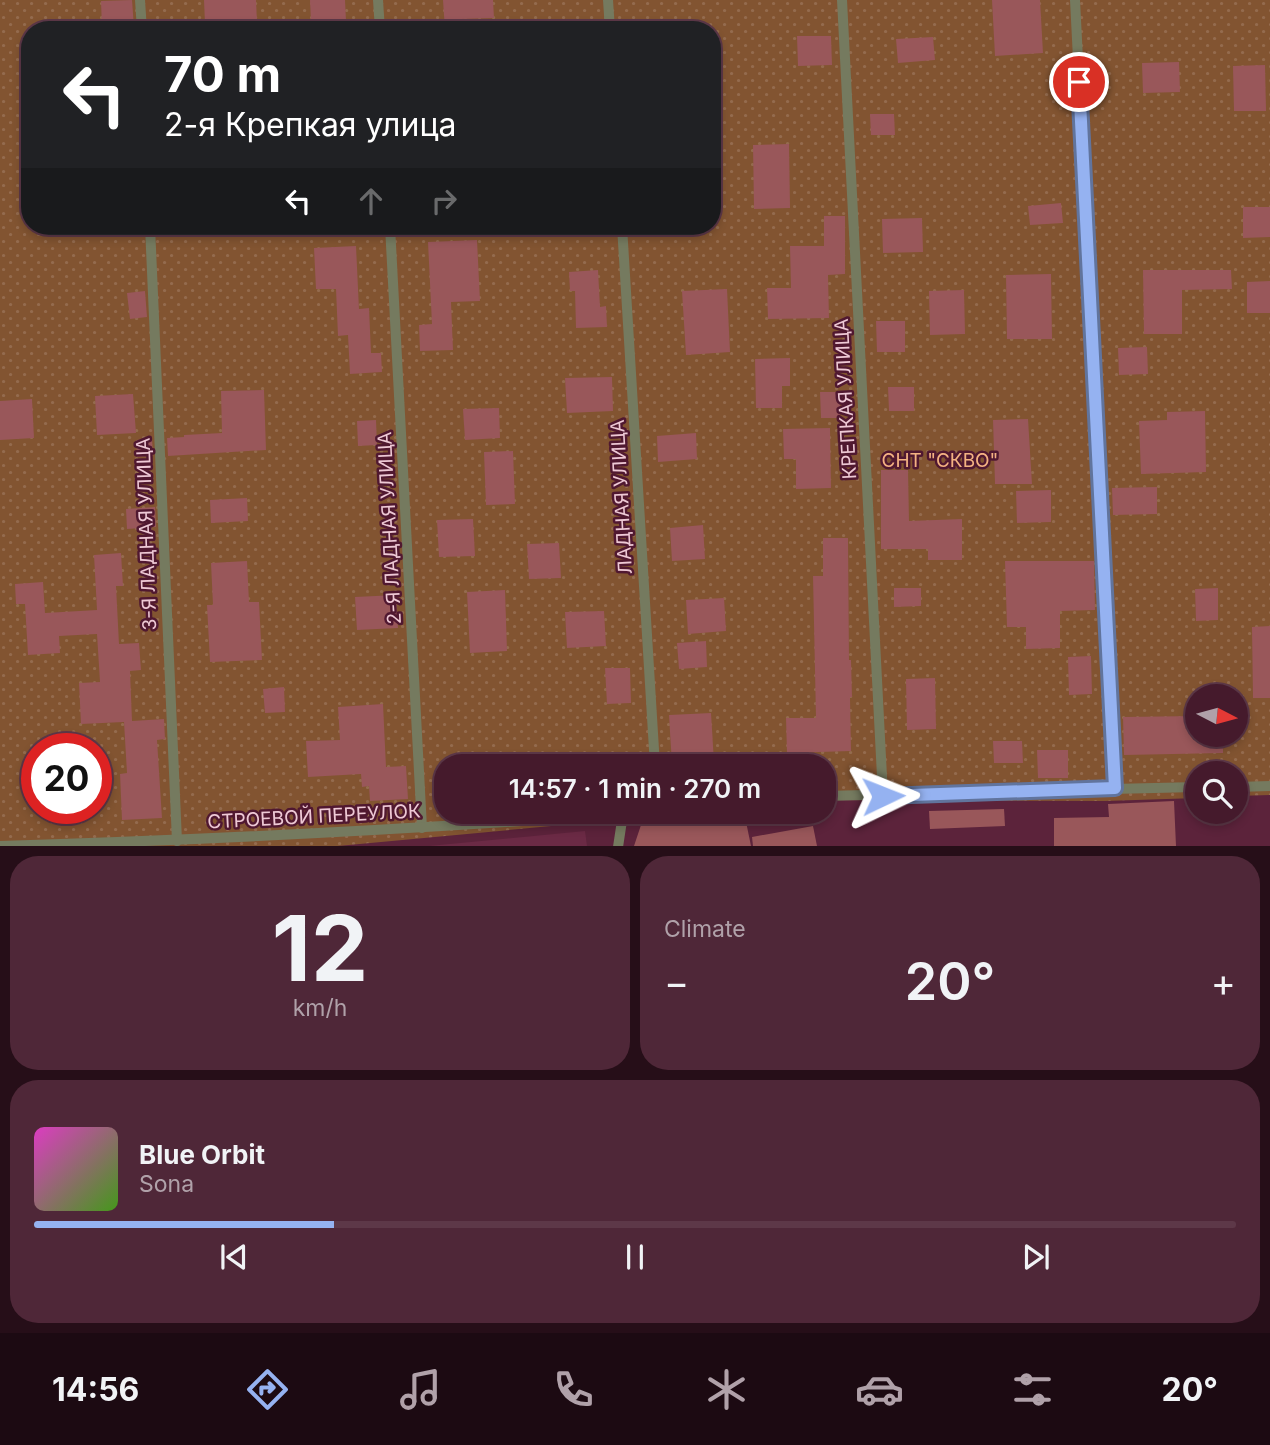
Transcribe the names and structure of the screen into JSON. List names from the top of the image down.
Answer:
{
  "streets": {
    "lane": [
      "КРЕПКАЯ УЛИЦА",
      "ЛАДНАЯ УЛИЦА",
      "2-Я ЛАДНАЯ УЛИЦА",
      "3-Я ЛАДНАЯ УЛИЦА",
      "СТРОЕВОЙ ПЕРЕУЛОК"
    ]
  },
  "crossings": [
    ["2-Я ЛАДНАЯ УЛИЦА", "СТРОЕВОЙ ПЕРЕУЛОК"],
    ["3-Я ЛАДНАЯ УЛИЦА", "СТРОЕВОЙ ПЕРЕУЛОК"]
  ],
  "parks": ["СНТ \"СКВО\""],
  "north": "right",
  "page": {
    "turn": ["70 m", "2-я Крепкая улица"],
    "limit": "20",
    "trip": "14:57 · 1 min · 270 m",
    "tile": [
      ["12", "km/h"],
      "Climate"
    ],
    "heat": ["−", "20°", "+"],
    "song": ["Blue Orbit", "Sona"],
    "tabs": ["14:56", "20°"]
  }
}
